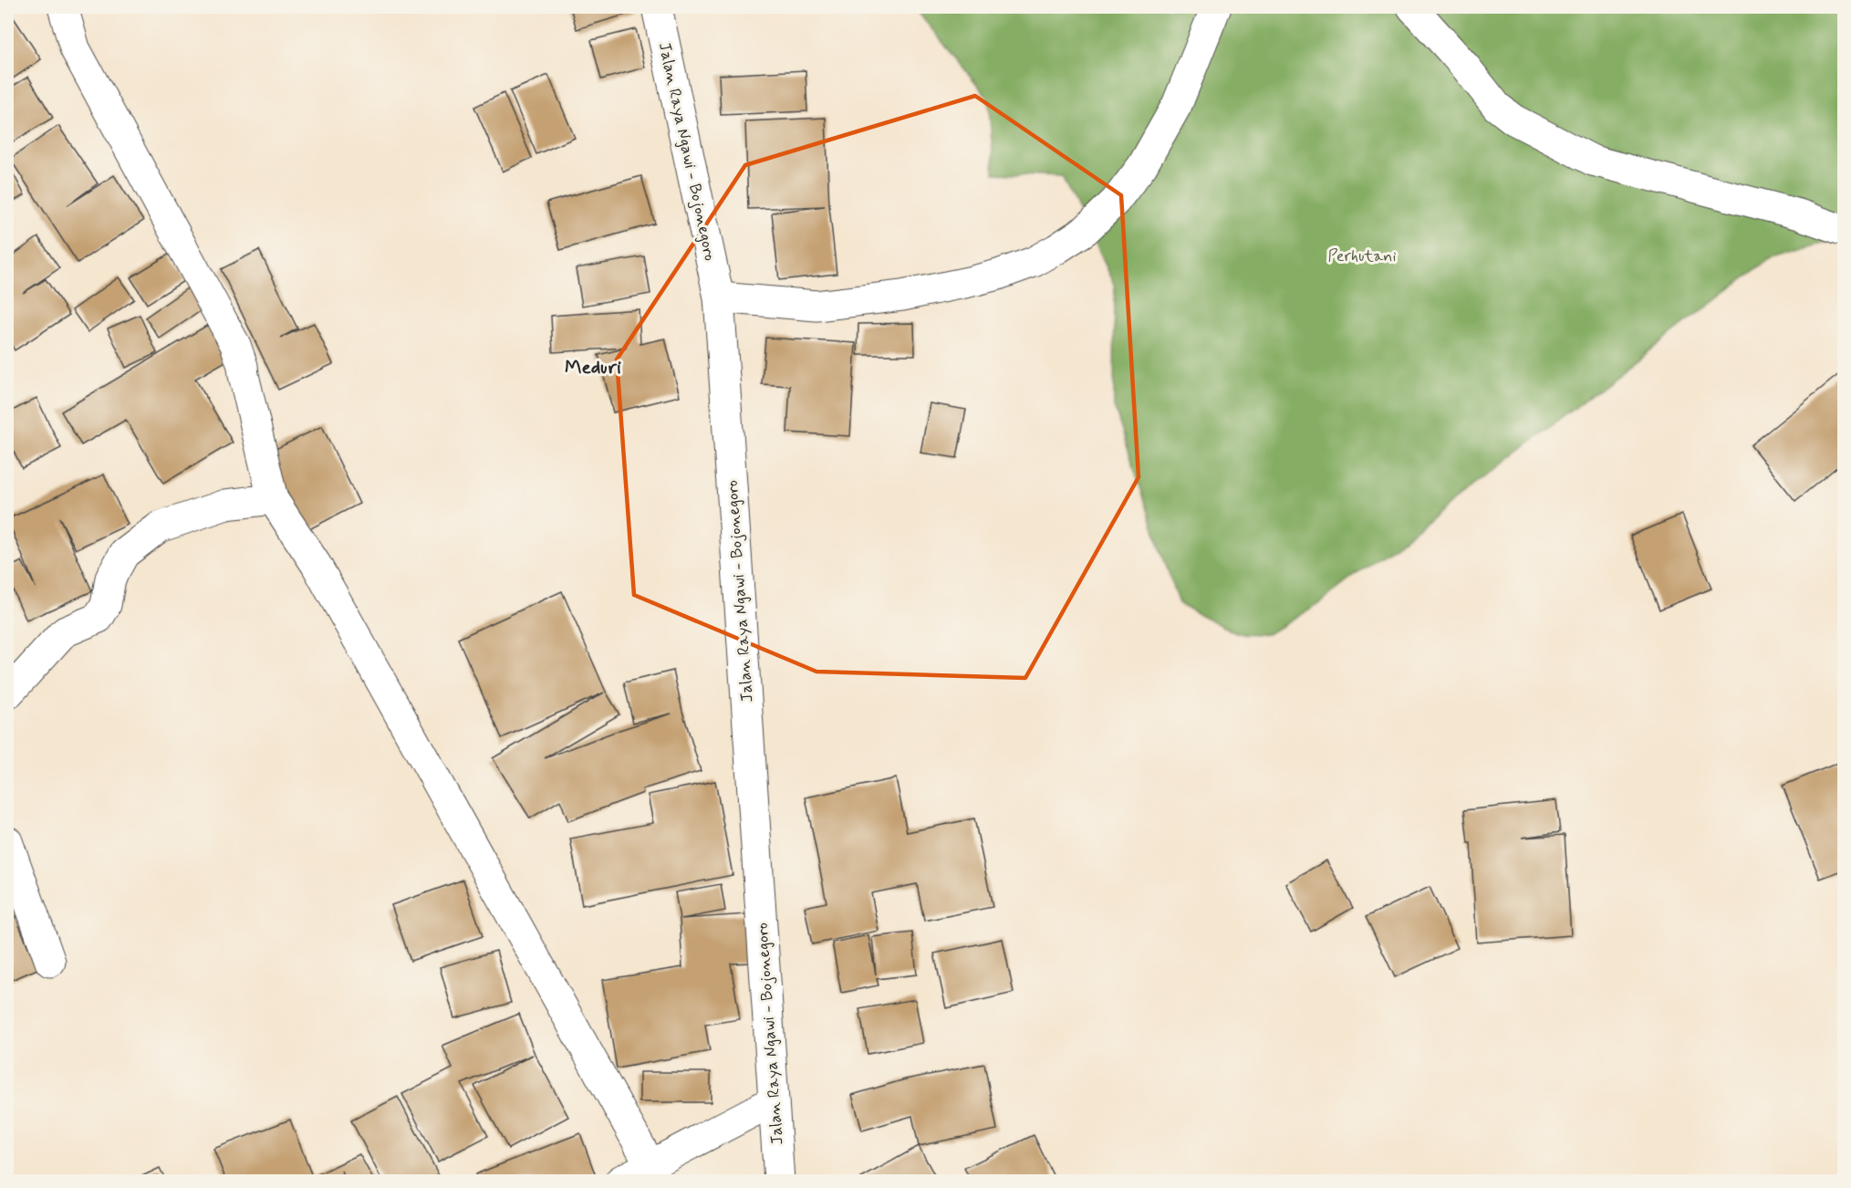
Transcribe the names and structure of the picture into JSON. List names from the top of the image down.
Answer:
{
  "streets": {
    "main road": ["Jalan Raya Ngawi - Bojonegoro"]
  },
  "districts": ["Meduri"],
  "parks": ["Perhutani"]
}
